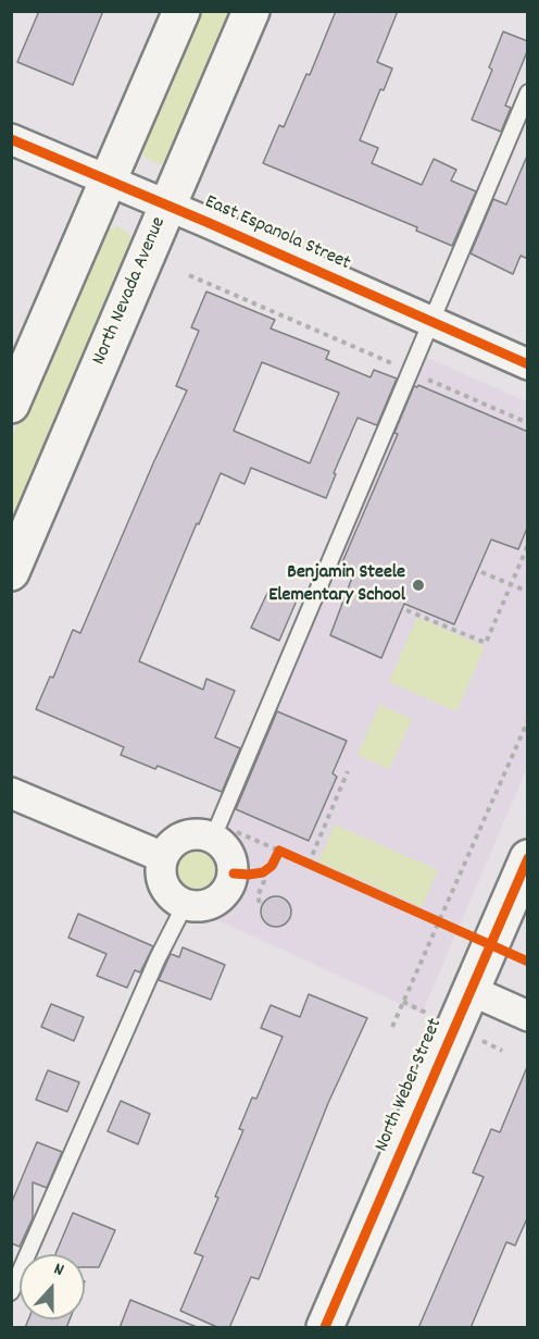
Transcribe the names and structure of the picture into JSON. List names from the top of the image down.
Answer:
{
  "streets": {
    "main road": ["North Nevada Avenue", "North Weber Street"],
    "street": ["East Espanola Street"]
  },
  "crossings": [
    ["East Espanola Street", "North Nevada Avenue"]
  ],
  "places": ["Benjamin Steele Elementary School"],
  "north": "top"
}
